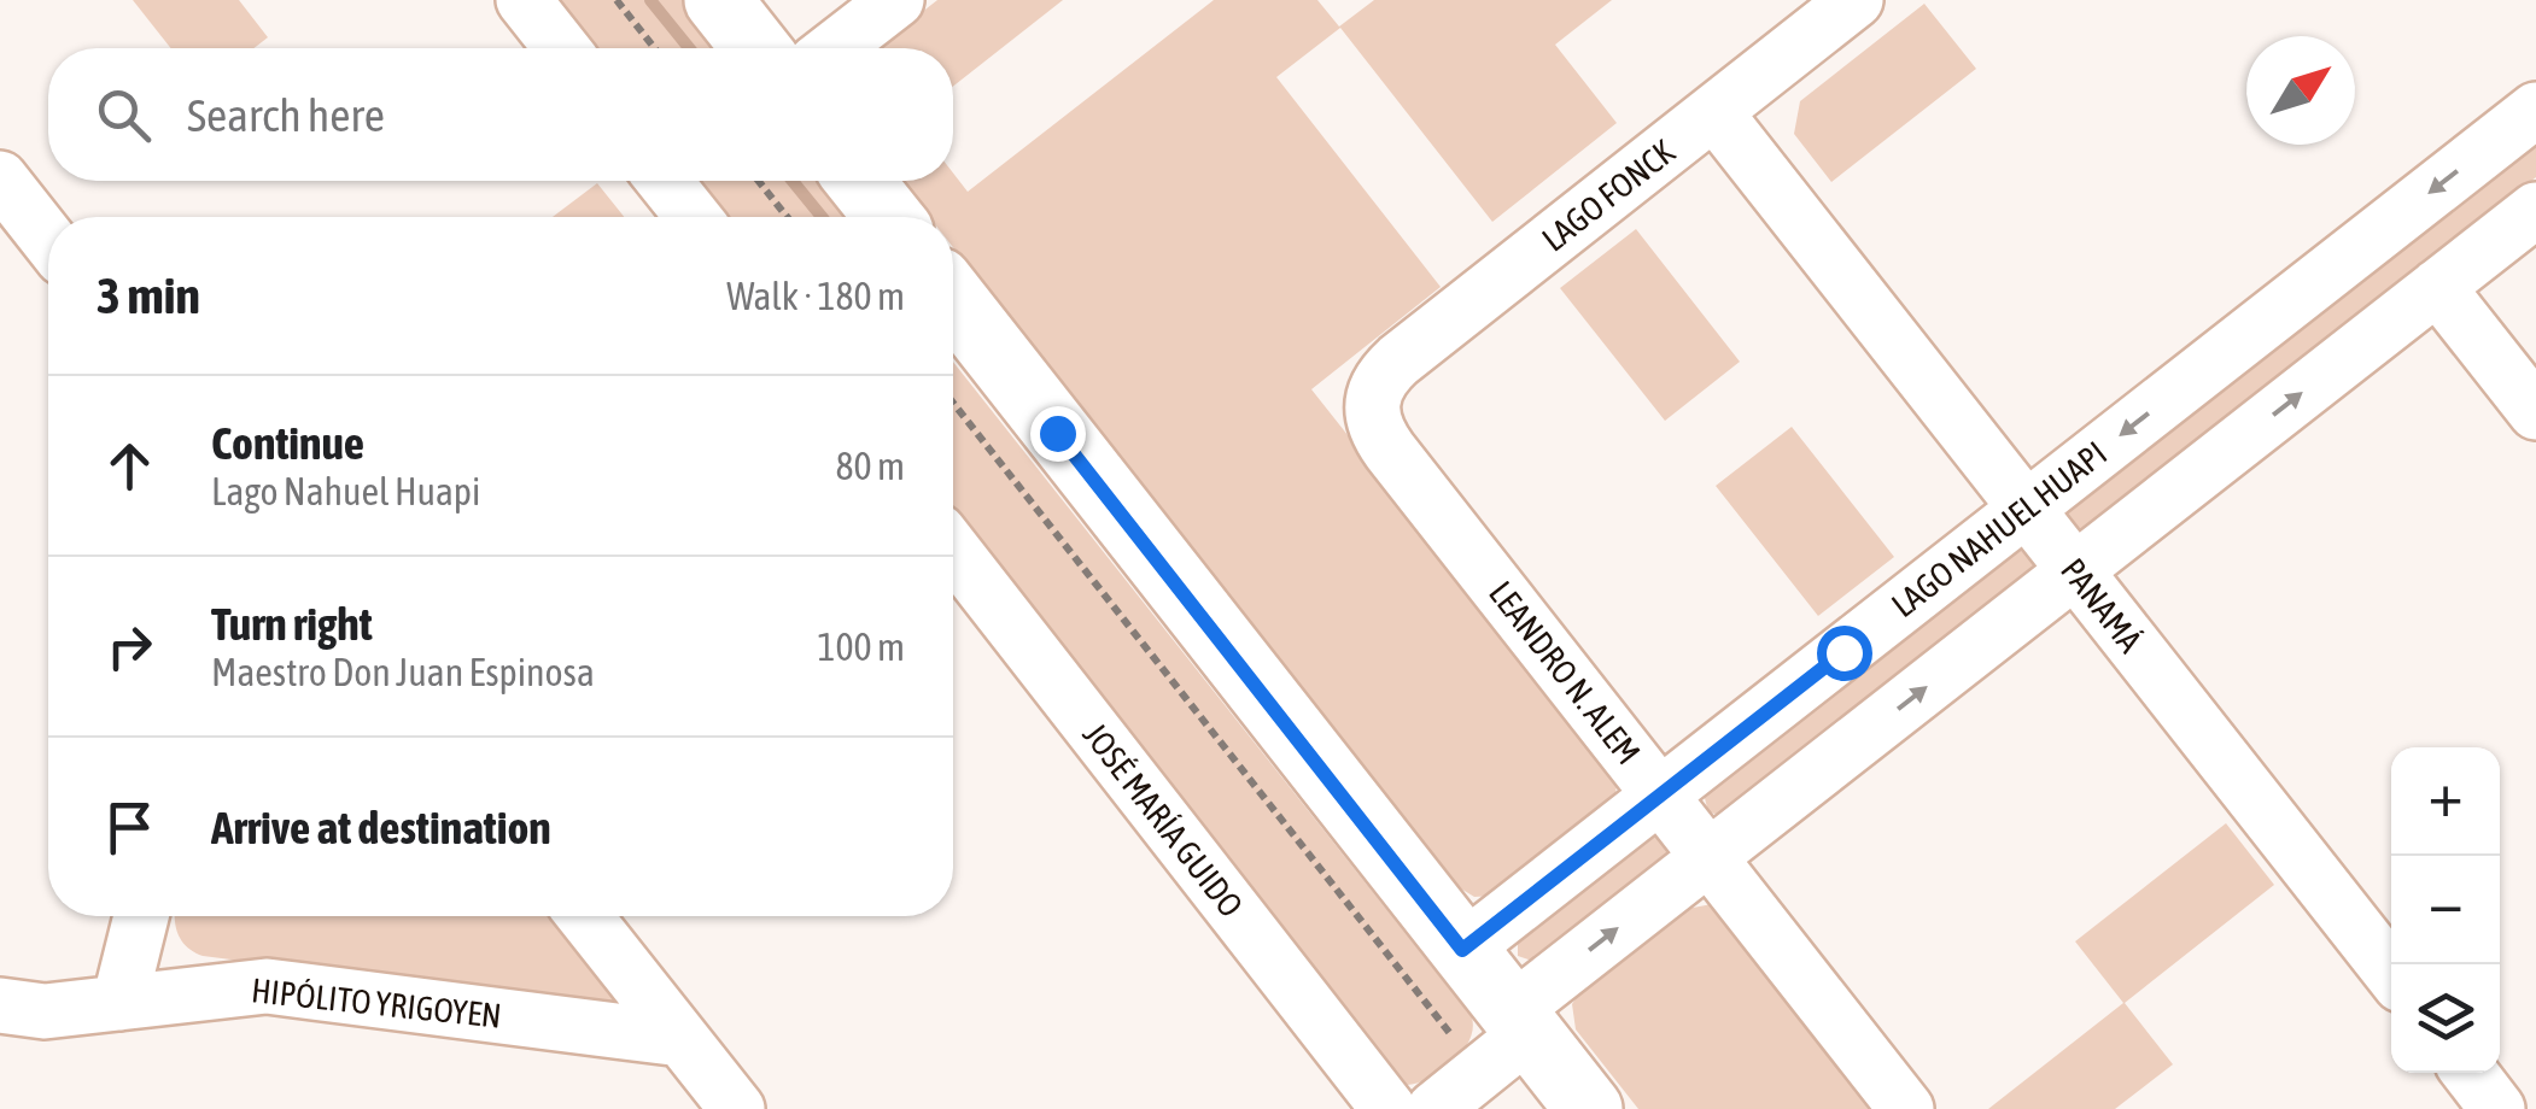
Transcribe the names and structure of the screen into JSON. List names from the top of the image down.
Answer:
{
  "streets": {
    "street": [
      "LAGO FONCK",
      "LAGO NAHUEL HUAPI",
      "PANAMÁ",
      "LEANDRO N. ALEM",
      "JOSÉ MARÍA GUIDO",
      "HIPÓLITO YRIGOYEN"
    ]
  },
  "crossings": [
    ["LAGO FONCK", "PANAMÁ"],
    ["LAGO FONCK", "LEANDRO N. ALEM"],
    ["LAGO NAHUEL HUAPI", "PANAMÁ"],
    ["LAGO NAHUEL HUAPI", "LEANDRO N. ALEM"]
  ],
  "north": "top right",
  "page": {
    "search": "Search here",
    "heading": ["3 min", "Walk · 180 m"],
    "list": [
      ["Continue", "Lago Nahuel Huapi", "80 m"],
      ["Turn right", "Maestro Don Juan Espinosa", "100 m"],
      "Arrive at destination"
    ],
    "map_buttons": ["+", "−"]
  }
}
